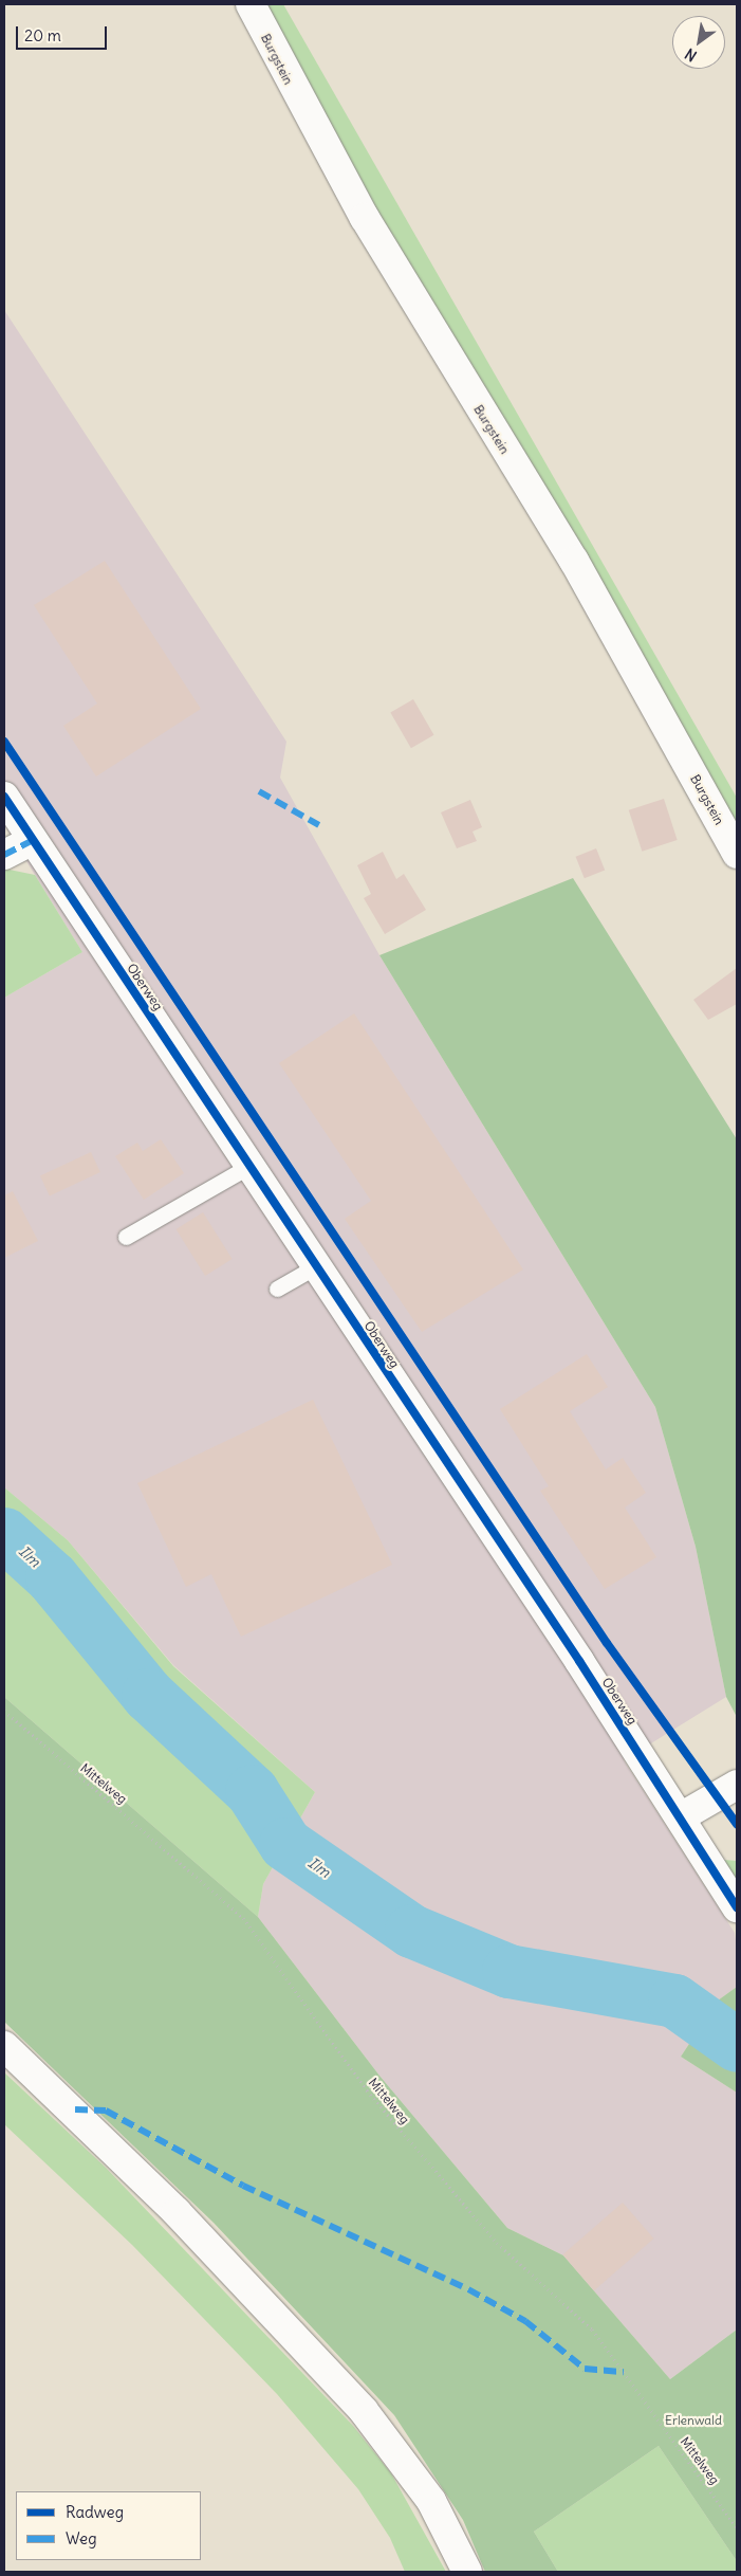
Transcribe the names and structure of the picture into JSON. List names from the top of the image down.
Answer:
{
  "streets": {
    "street": ["Burgstein", "Oberweg"],
    "path": ["Mittelweg"]
  },
  "water": ["Ilm"],
  "parks": ["Erlenwald"],
  "legend": ["Radweg", "Weg"],
  "scale_bar": "20 m",
  "north": "bottom left"
}
